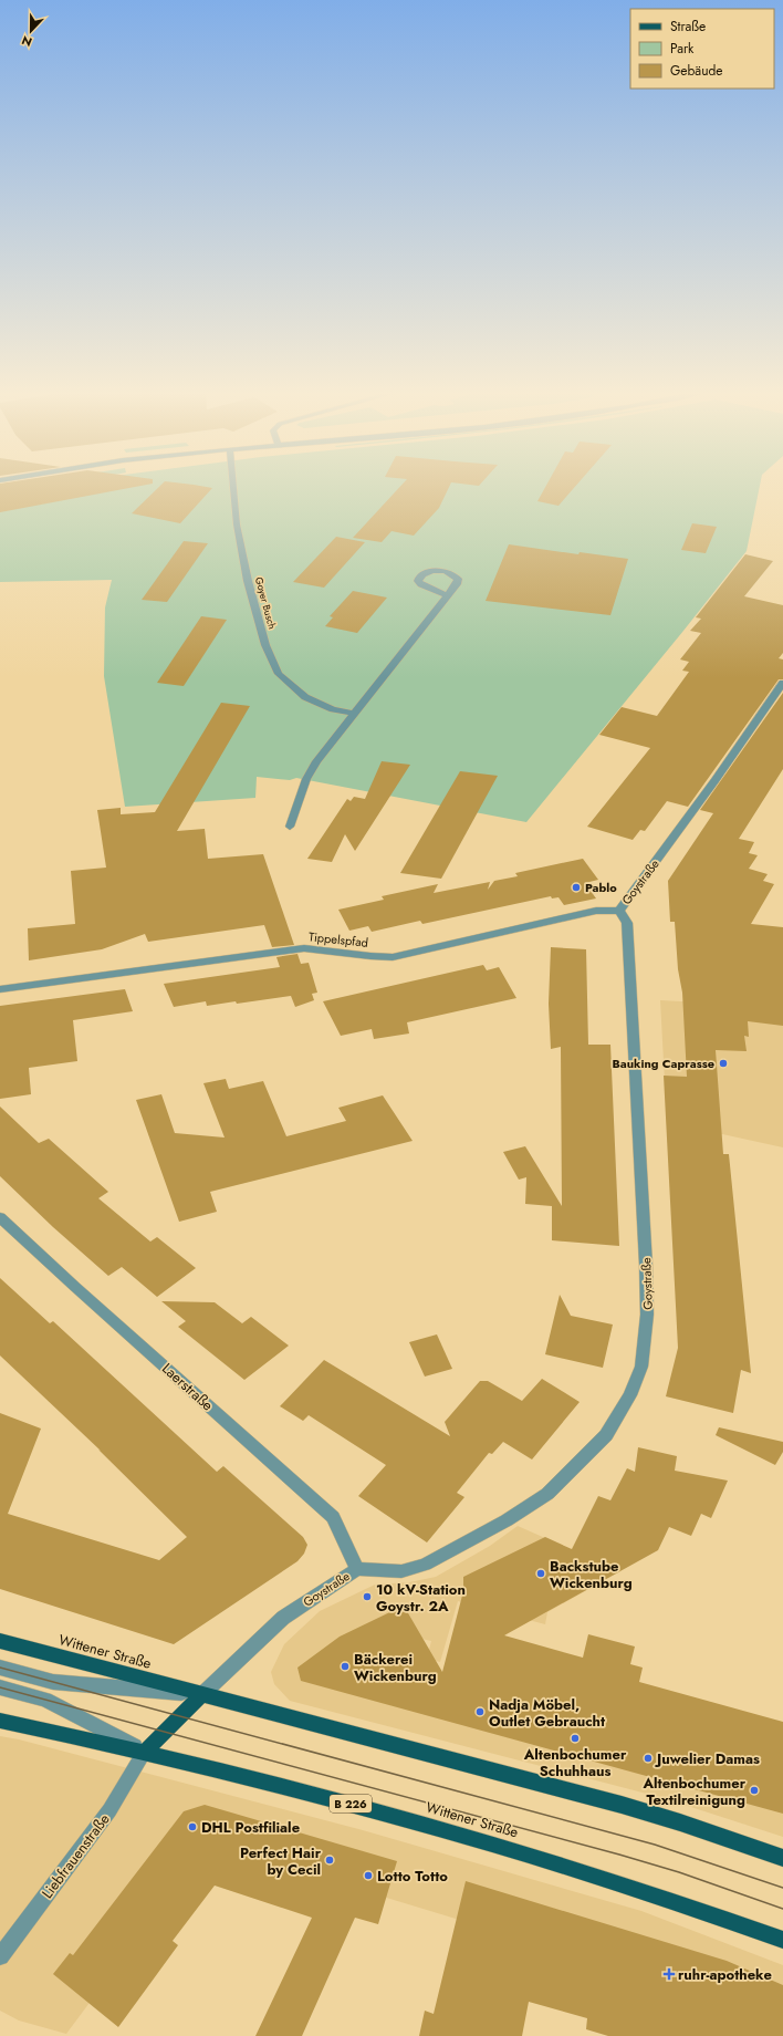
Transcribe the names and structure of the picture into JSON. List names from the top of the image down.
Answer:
{
  "streets": {
    "main road": ["Wittener Straße", "B 226"],
    "street": [
      "Goyer Busch",
      "Goystraße",
      "Tippelspfad",
      "Laerstraße",
      "Liebfrauenstraße"
    ]
  },
  "crossings": [
    ["Goystraße", "Tippelspfad"],
    ["Goystraße", "Laerstraße"],
    ["Goystraße", "Wittener Straße"],
    ["Wittener Straße", "Liebfrauenstraße"]
  ],
  "places": {
    "other": [
      "Pablo",
      "Bauking Caprasse",
      "Backstube Wickenburg",
      "10 kV-Station Goystr. 2A",
      "Bäckerei Wickenburg",
      "Nadja Möbel, Outlet Gebraucht",
      "Altenbochumer Schuhhaus",
      "Juwelier Damas",
      "Altenbochumer Textilreinigung",
      "DHL Postfiliale",
      "Perfect Hair by Cecil",
      "Lotto Totto"
    ],
    "health": ["ruhr-apotheke"]
  },
  "legend": ["Straße", "Park", "Gebäude"],
  "north": "bottom"
}
